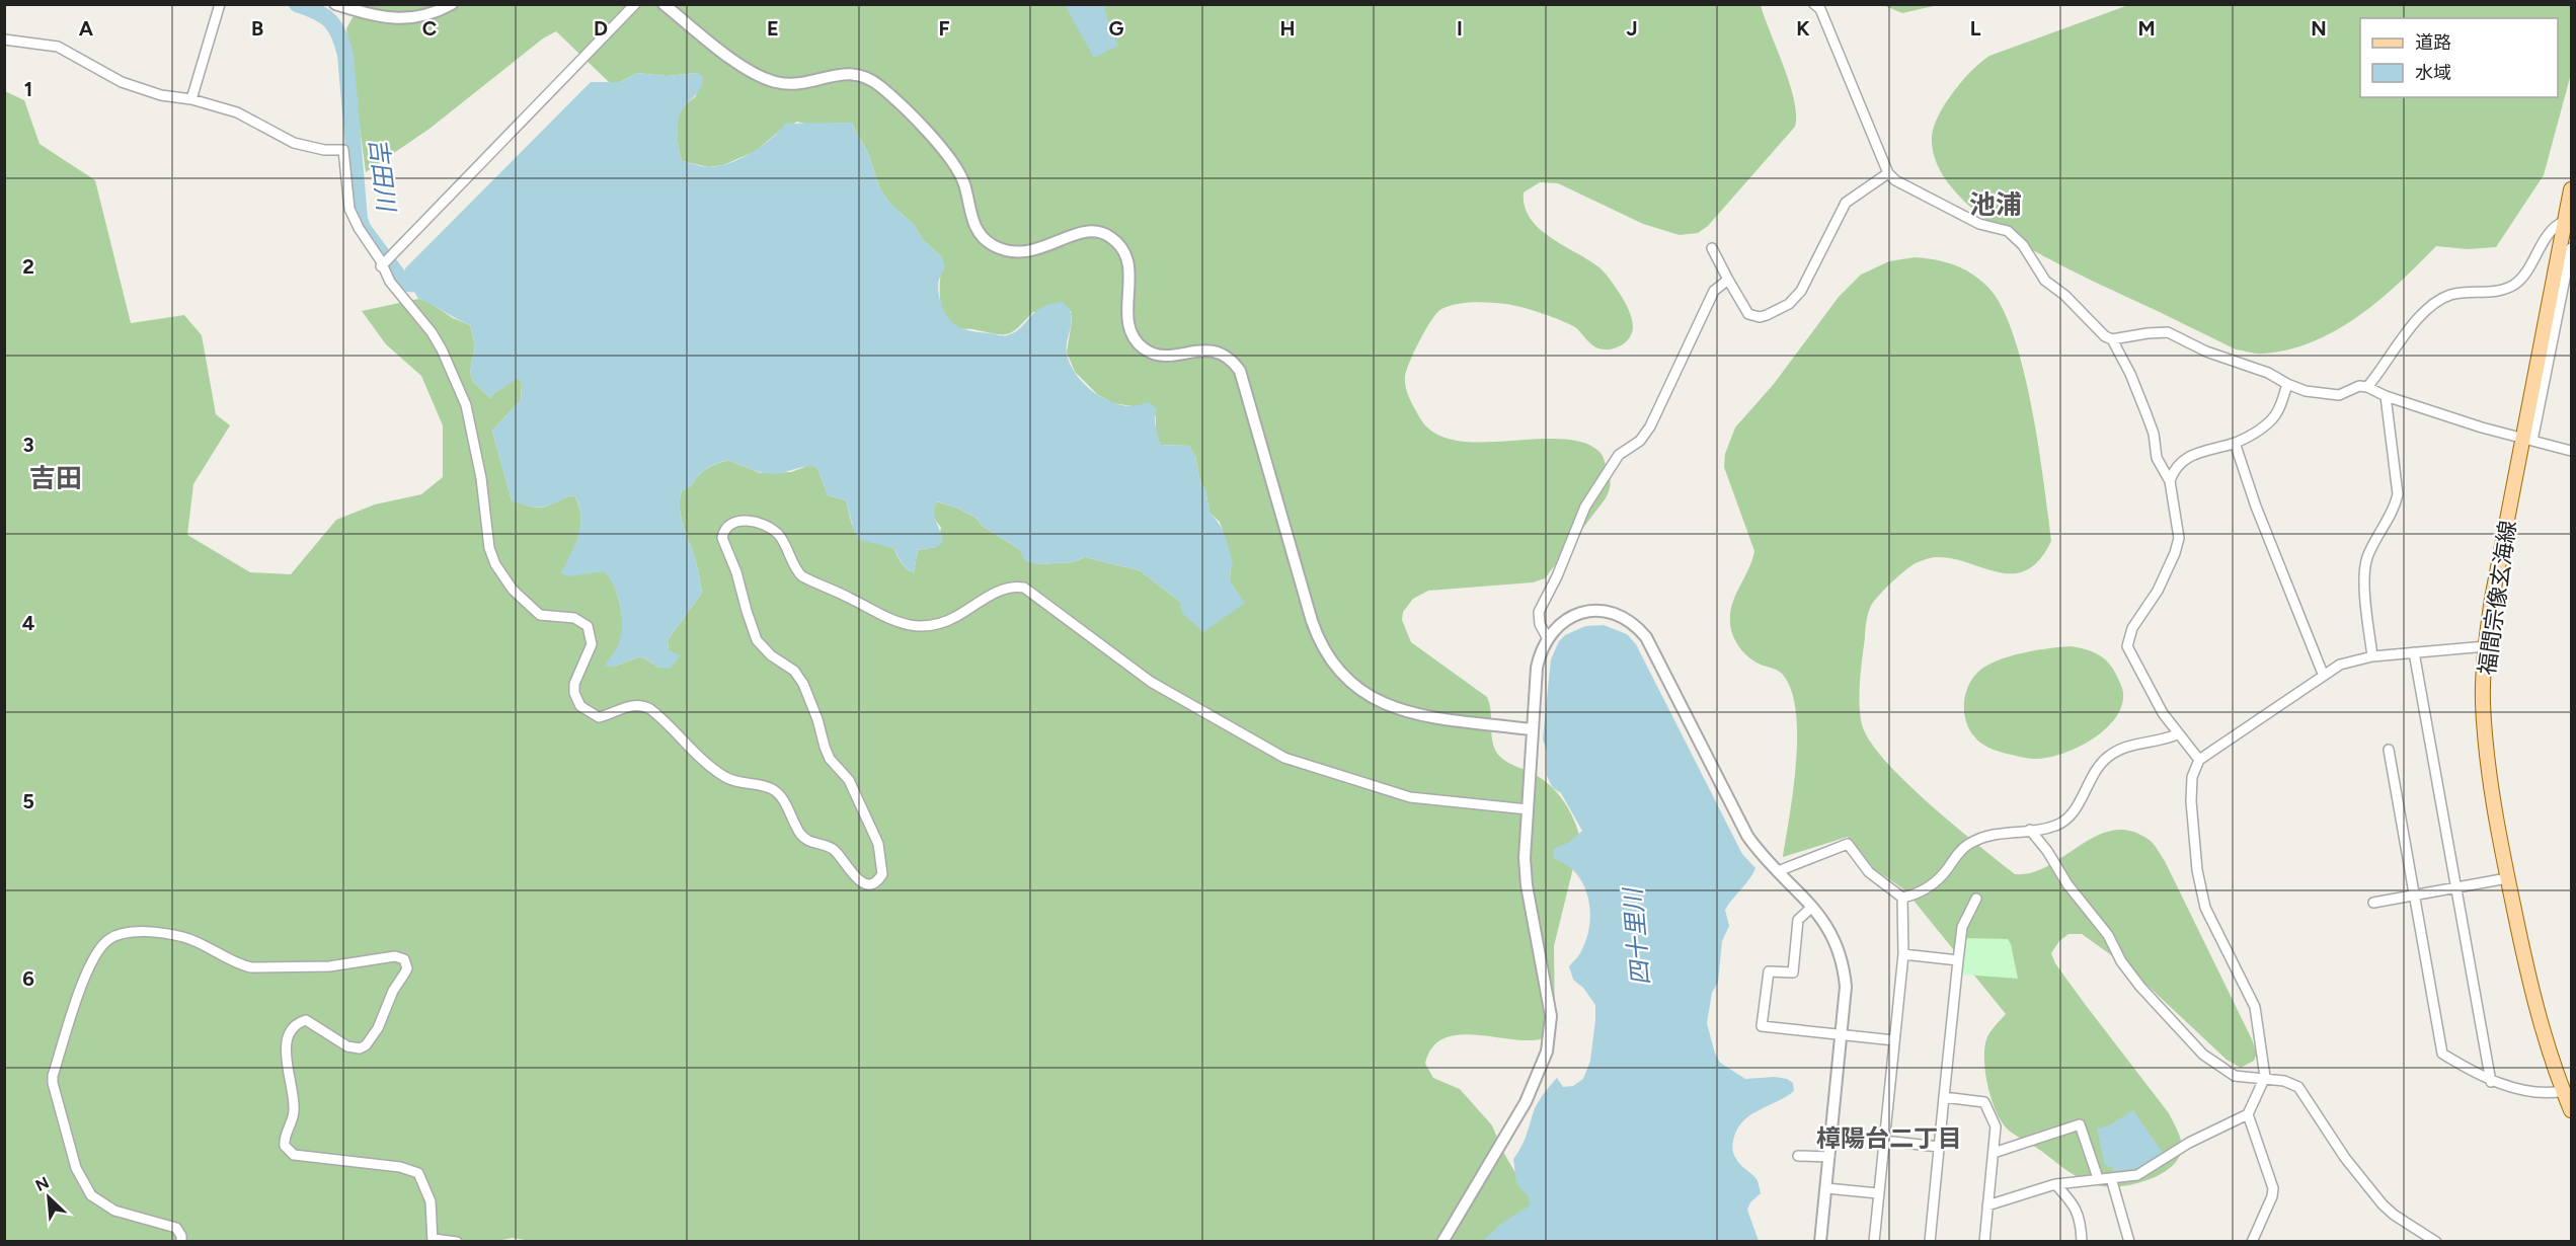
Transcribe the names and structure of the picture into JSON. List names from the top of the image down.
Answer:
{
  "streets": {
    "main road": ["福間宗像玄海線"]
  },
  "districts": ["池浦", "吉田", "樟陽台二丁目"],
  "water": ["吉田川", "四十里川"],
  "legend": ["道路", "水域"],
  "north": "top left",
  "grid": {
    "columns": [
      "A",
      "B",
      "C",
      "D",
      "E",
      "F",
      "G",
      "H",
      "I",
      "J",
      "K",
      "L",
      "M",
      "N"
    ],
    "rows": [
      "1",
      "2",
      "3",
      "4",
      "5",
      "6"
    ]
  }
}
